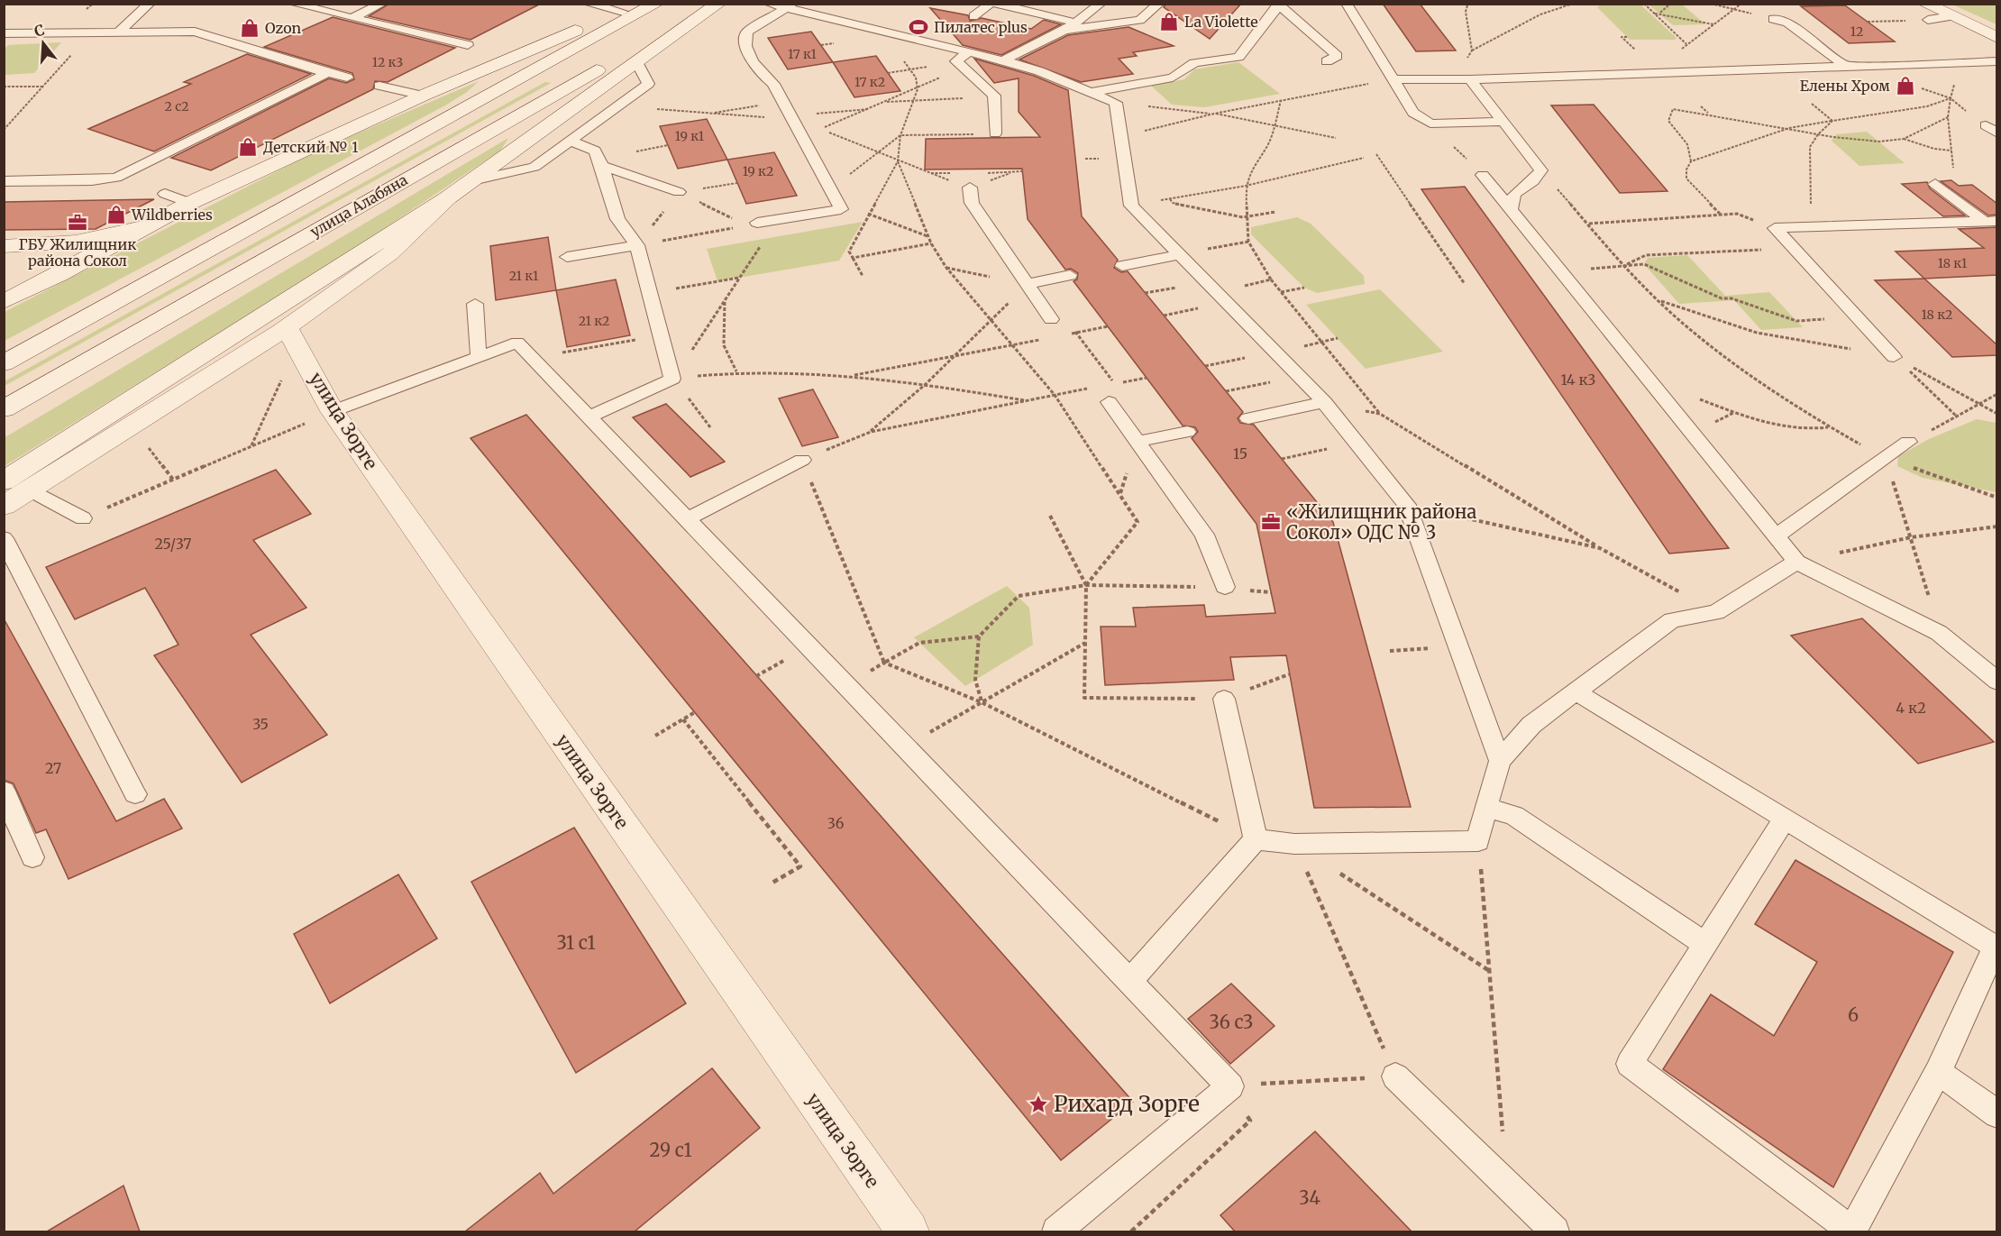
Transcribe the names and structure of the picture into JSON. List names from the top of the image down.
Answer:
{
  "streets": {
    "main road": ["улица Алабяна", "улица Зорге"]
  },
  "places": {
    "shop": [
      "La Violette",
      "Ozon",
      "Елены Хром",
      "Детский № 1",
      "Wildberries"
    ],
    "sports": ["Пилатес plus"],
    "office": ["ГБУ Жилищник района Сокол", "«Жилищник района Сокол» ОДС № 3"],
    "place": ["Рихард Зорге"]
  },
  "house_numbers": [
    "12",
    "17 к1",
    "12 к3",
    "17 к2",
    "2 с2",
    "19 к1",
    "19 к2",
    "18 к1",
    "21 к1",
    "18 к2",
    "21 к2",
    "14 к3",
    "15",
    "25/37",
    "4 к2",
    "35",
    "27",
    "36",
    "31 с1",
    "6",
    "36 с3",
    "29 с1",
    "34"
  ],
  "north": "top"
}
